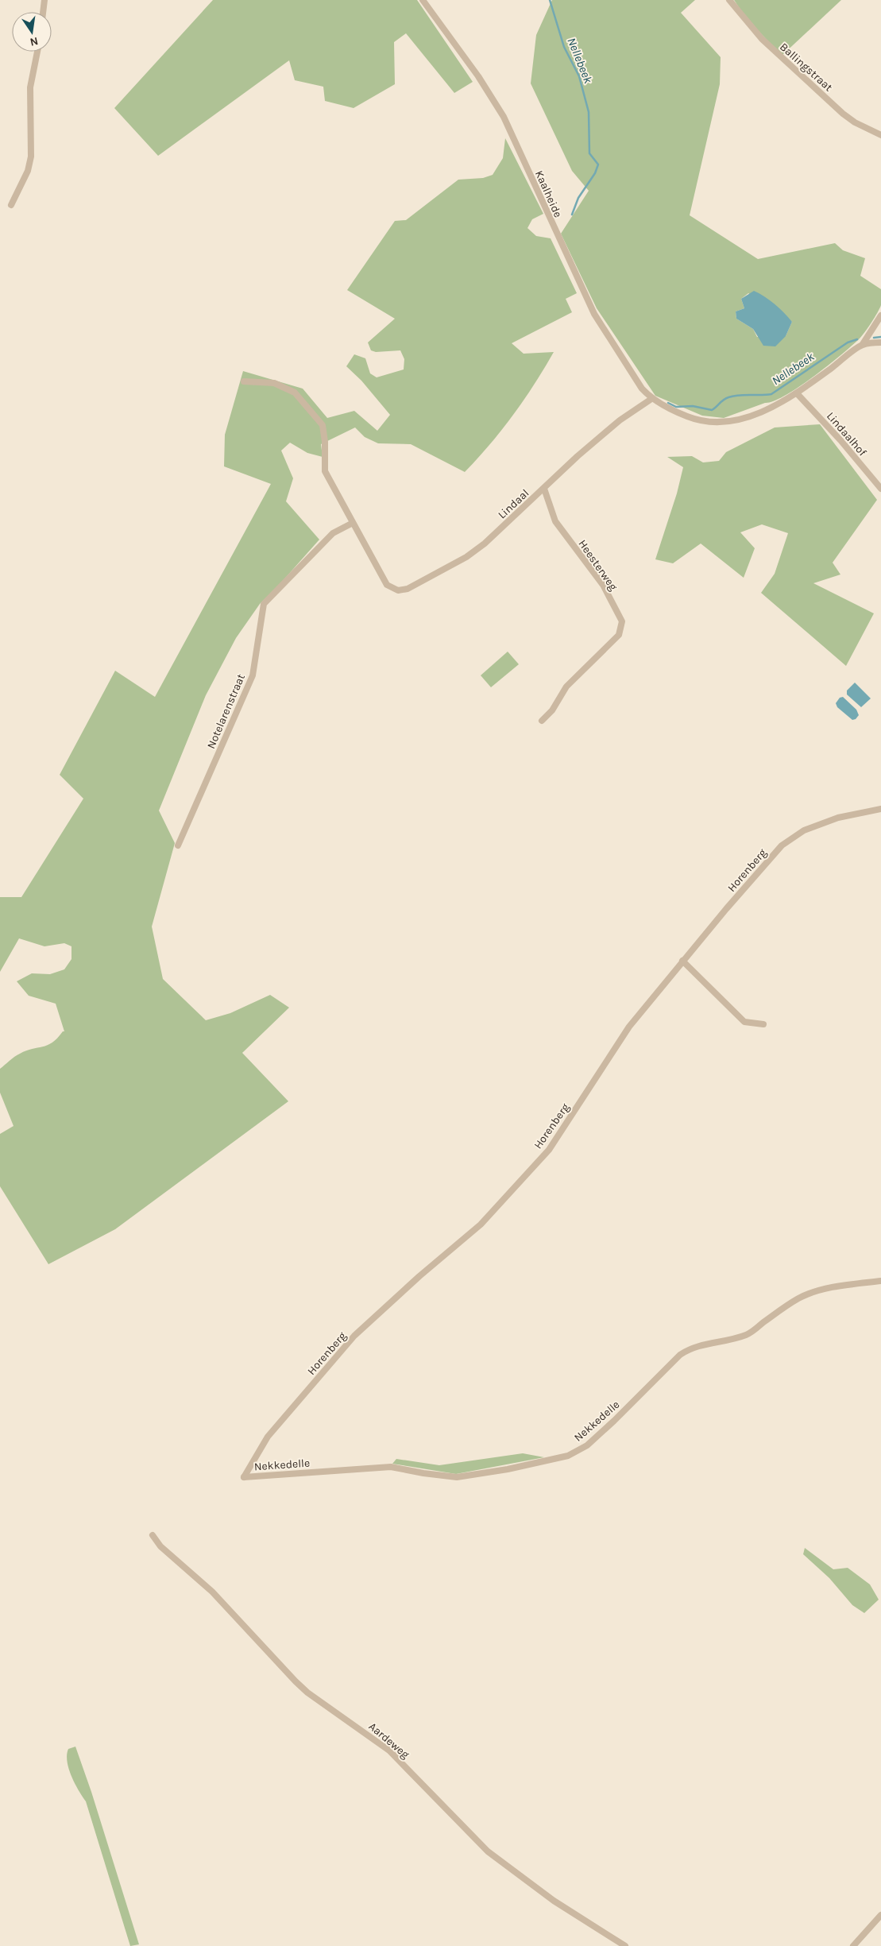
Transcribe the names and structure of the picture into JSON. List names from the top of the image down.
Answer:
{
  "streets": {
    "street": [
      "Ballingstraat",
      "Kaalheide",
      "Lindaalhof",
      "Lindaal",
      "Heesterweg",
      "Notelarenstraat",
      "Horenberg",
      "Nekkedelle",
      "Aardeweg"
    ]
  },
  "crossings": [
    ["Kaalheide", "Lindaal"],
    ["Lindaal", "Heesterweg"],
    ["Lindaal", "Notelarenstraat"],
    ["Horenberg", "Nekkedelle"]
  ],
  "water": ["Nellebeek"],
  "north": "bottom"
}
